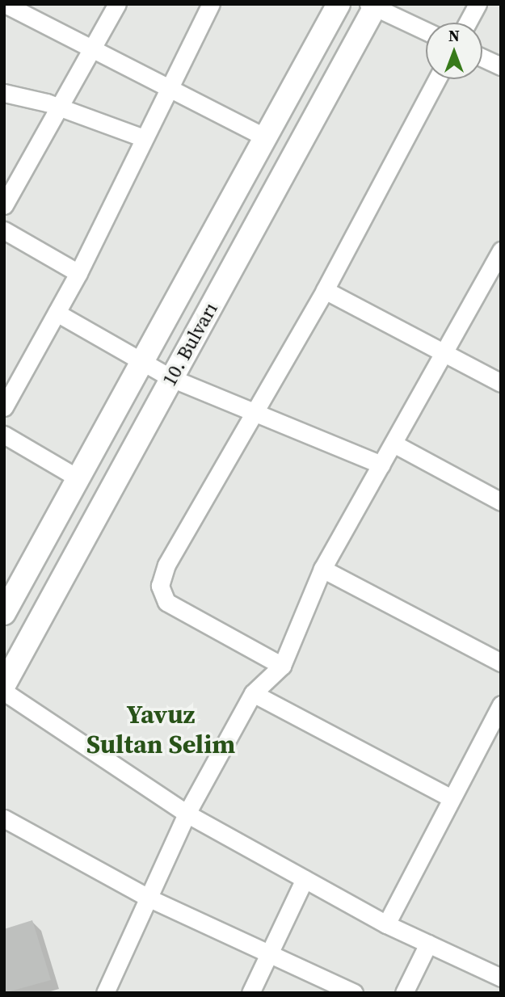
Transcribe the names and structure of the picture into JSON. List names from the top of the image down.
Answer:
{
  "streets": {
    "main road": ["10. Bulvarı"]
  },
  "districts": ["Yavuz Sultan Selim"],
  "north": "top"
}
